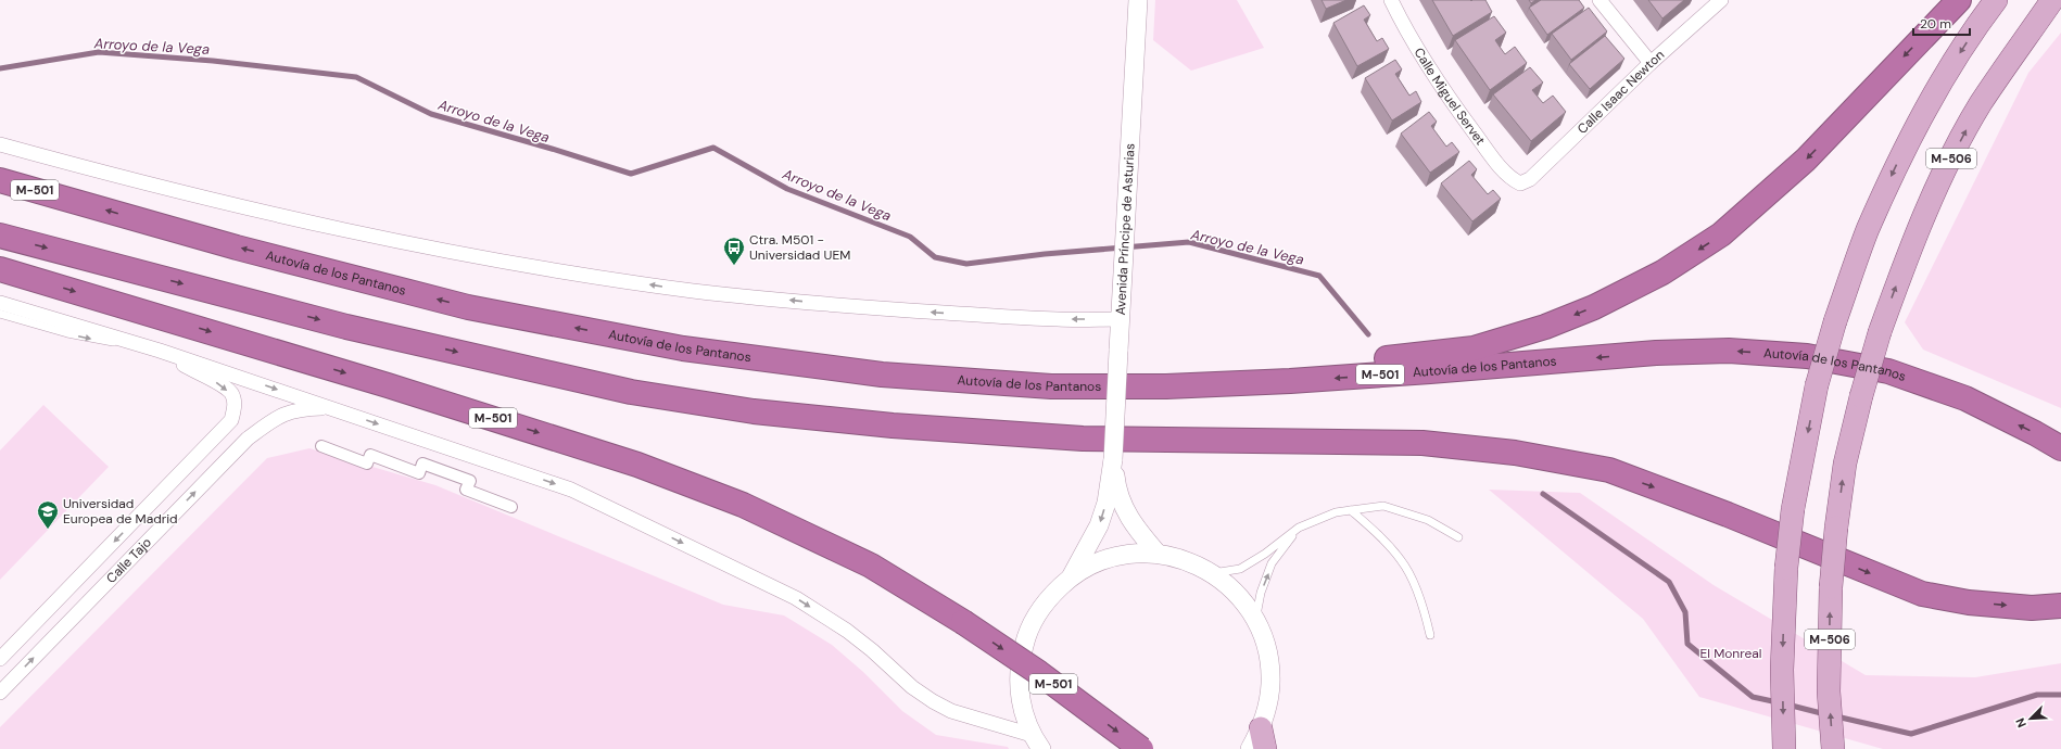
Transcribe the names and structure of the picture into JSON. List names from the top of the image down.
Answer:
{
  "streets": {
    "highway": ["M-501", "Autovía de los Pantanos"],
    "main road": ["M-506"],
    "street": [
      "Calle Isaac Newton",
      "Calle Miguel Servet",
      "Avenida Príncipe de Asturias",
      "Calle Tajo"
    ]
  },
  "crossings": [
    ["Calle Isaac Newton", "Calle Miguel Servet"]
  ],
  "water": ["Arroyo de la Vega"],
  "parks": ["El Monreal"],
  "places": {
    "bus stop": ["Ctra. M501 - Universidad UEM"],
    "school or university": ["Universidad Europea de Madrid"]
  },
  "scale_bar": "20 m",
  "north": "bottom left"
}
